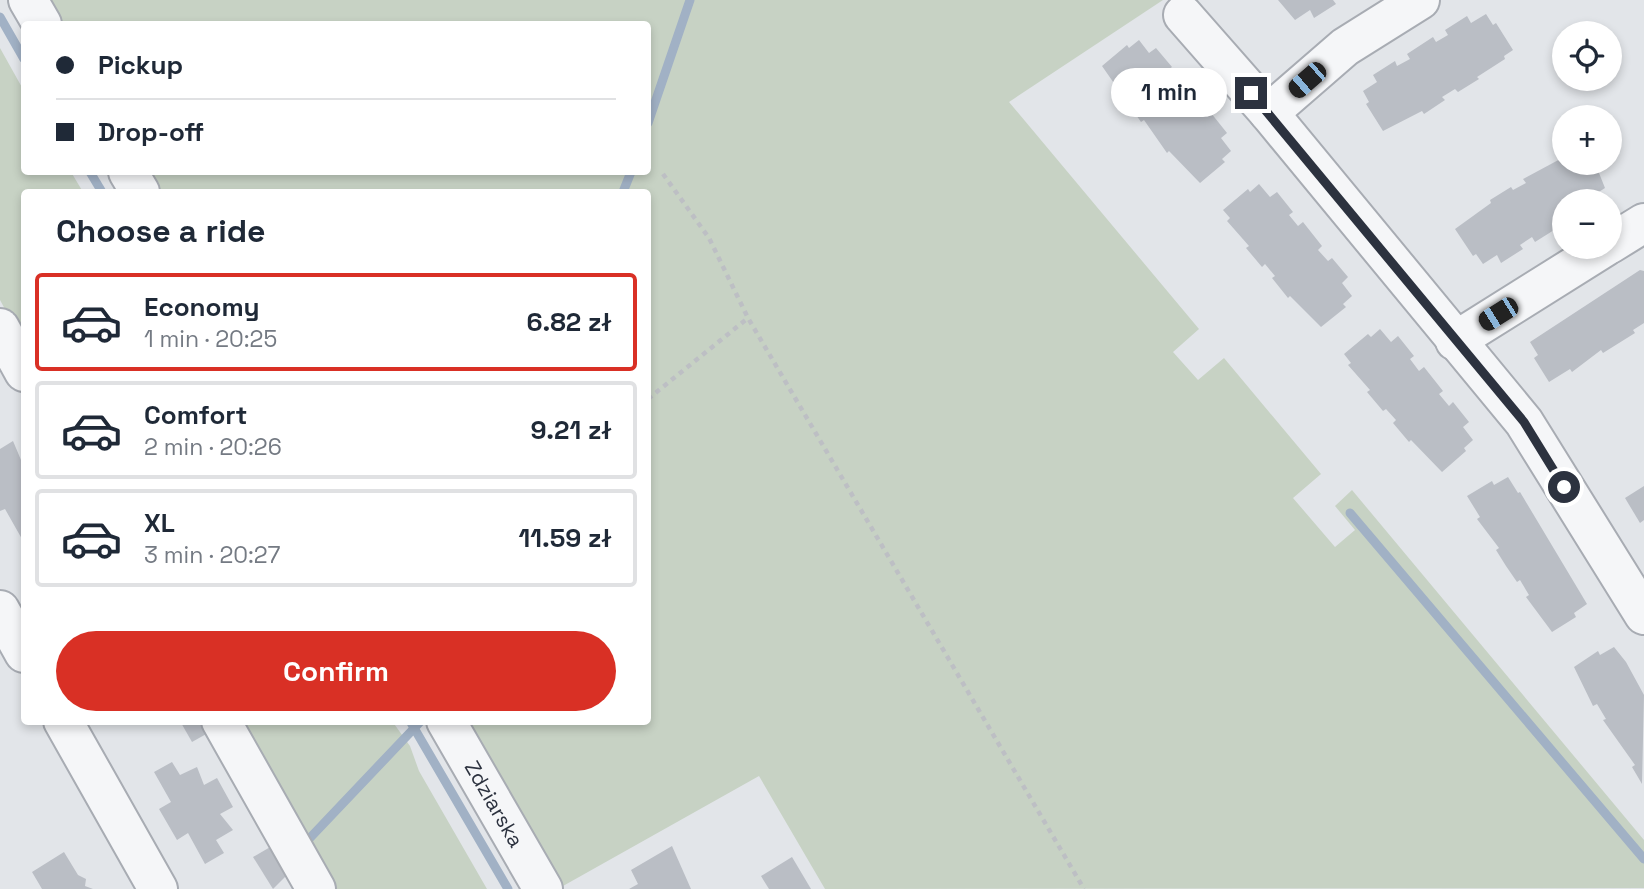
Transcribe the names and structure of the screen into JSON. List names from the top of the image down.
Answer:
{
  "streets": {
    "street": ["Zdziarska"]
  },
  "page": {
    "map_buttons": ["+", "−"],
    "banner": ["Pickup", "Drop-off"],
    "bubble": "1 min",
    "heading": "Choose a ride",
    "list": [
      {
        "name": "Economy",
        "note": "1 min · 20:25",
        "value": "6.82 zł"
      },
      {
        "name": "Comfort",
        "note": "2 min · 20:26",
        "value": "9.21 zł"
      },
      {
        "name": "XL",
        "note": "3 min · 20:27",
        "value": "11.59 zł"
      }
    ],
    "buttons": "Confirm"
  }
}
